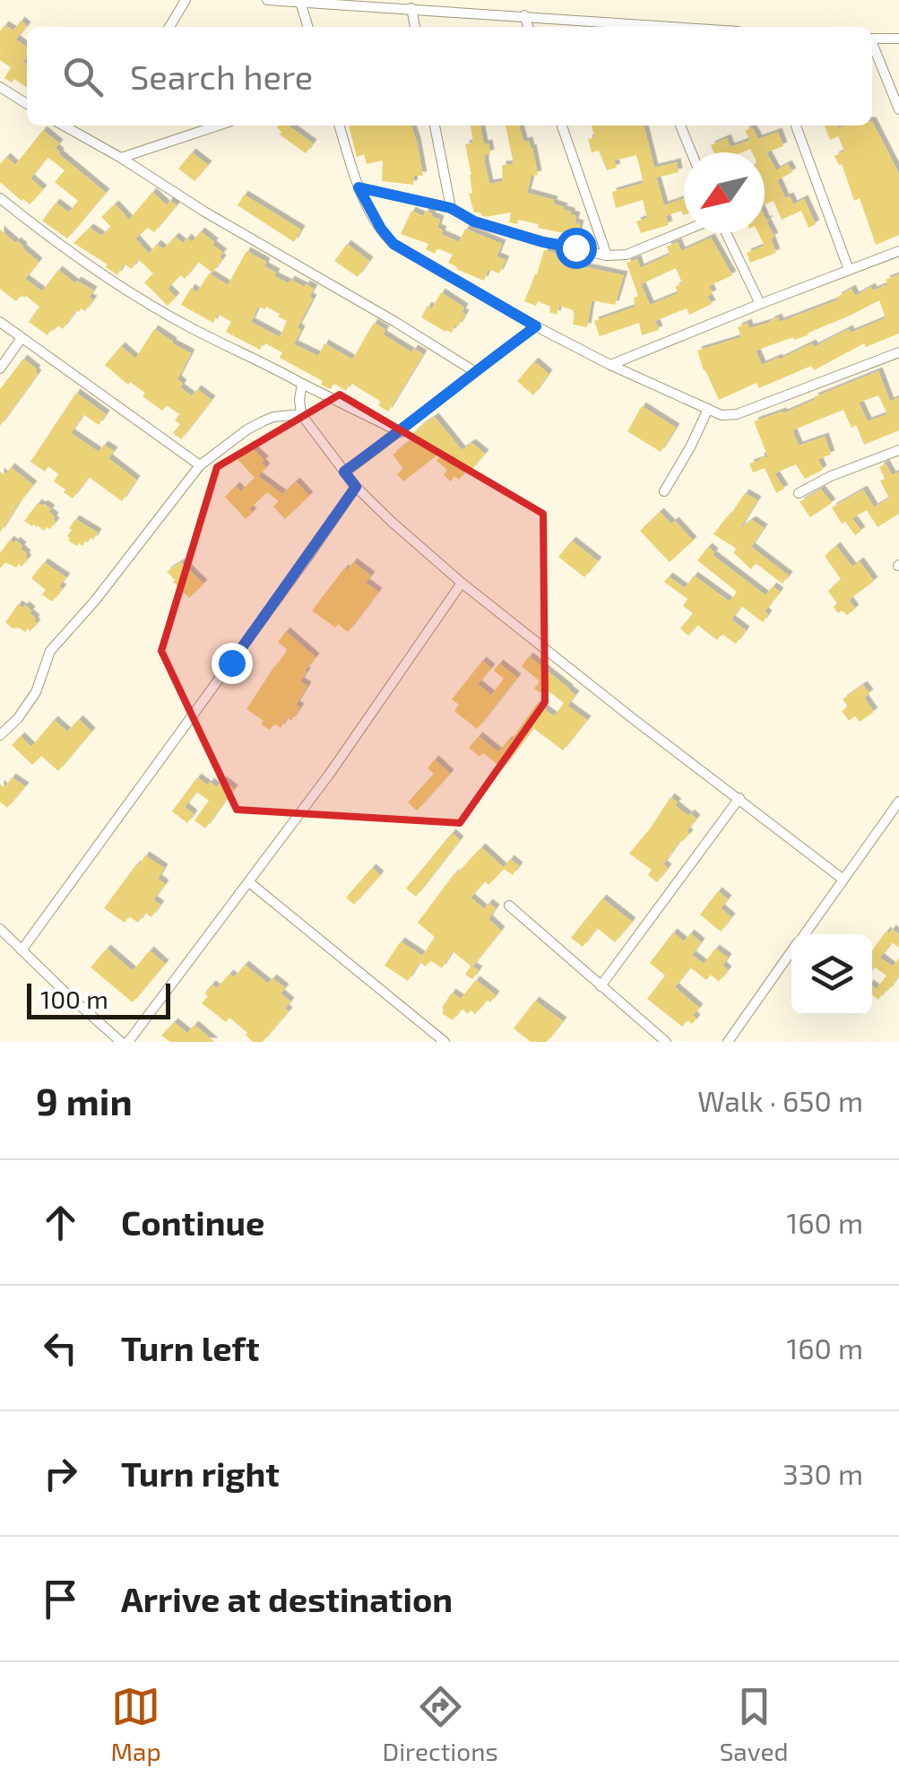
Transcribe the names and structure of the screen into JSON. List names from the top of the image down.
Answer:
{
  "scale_bar": "100 m",
  "north": "bottom left",
  "page": {
    "search": "Search here",
    "scale": "100 m",
    "heading": ["9 min", "Walk · 650 m"],
    "list": [
      ["Continue", "160 m"],
      ["Turn left", "160 m"],
      ["Turn right", "330 m"],
      "Arrive at destination"
    ],
    "nav": ["Map", "Directions", "Saved"]
  }
}
